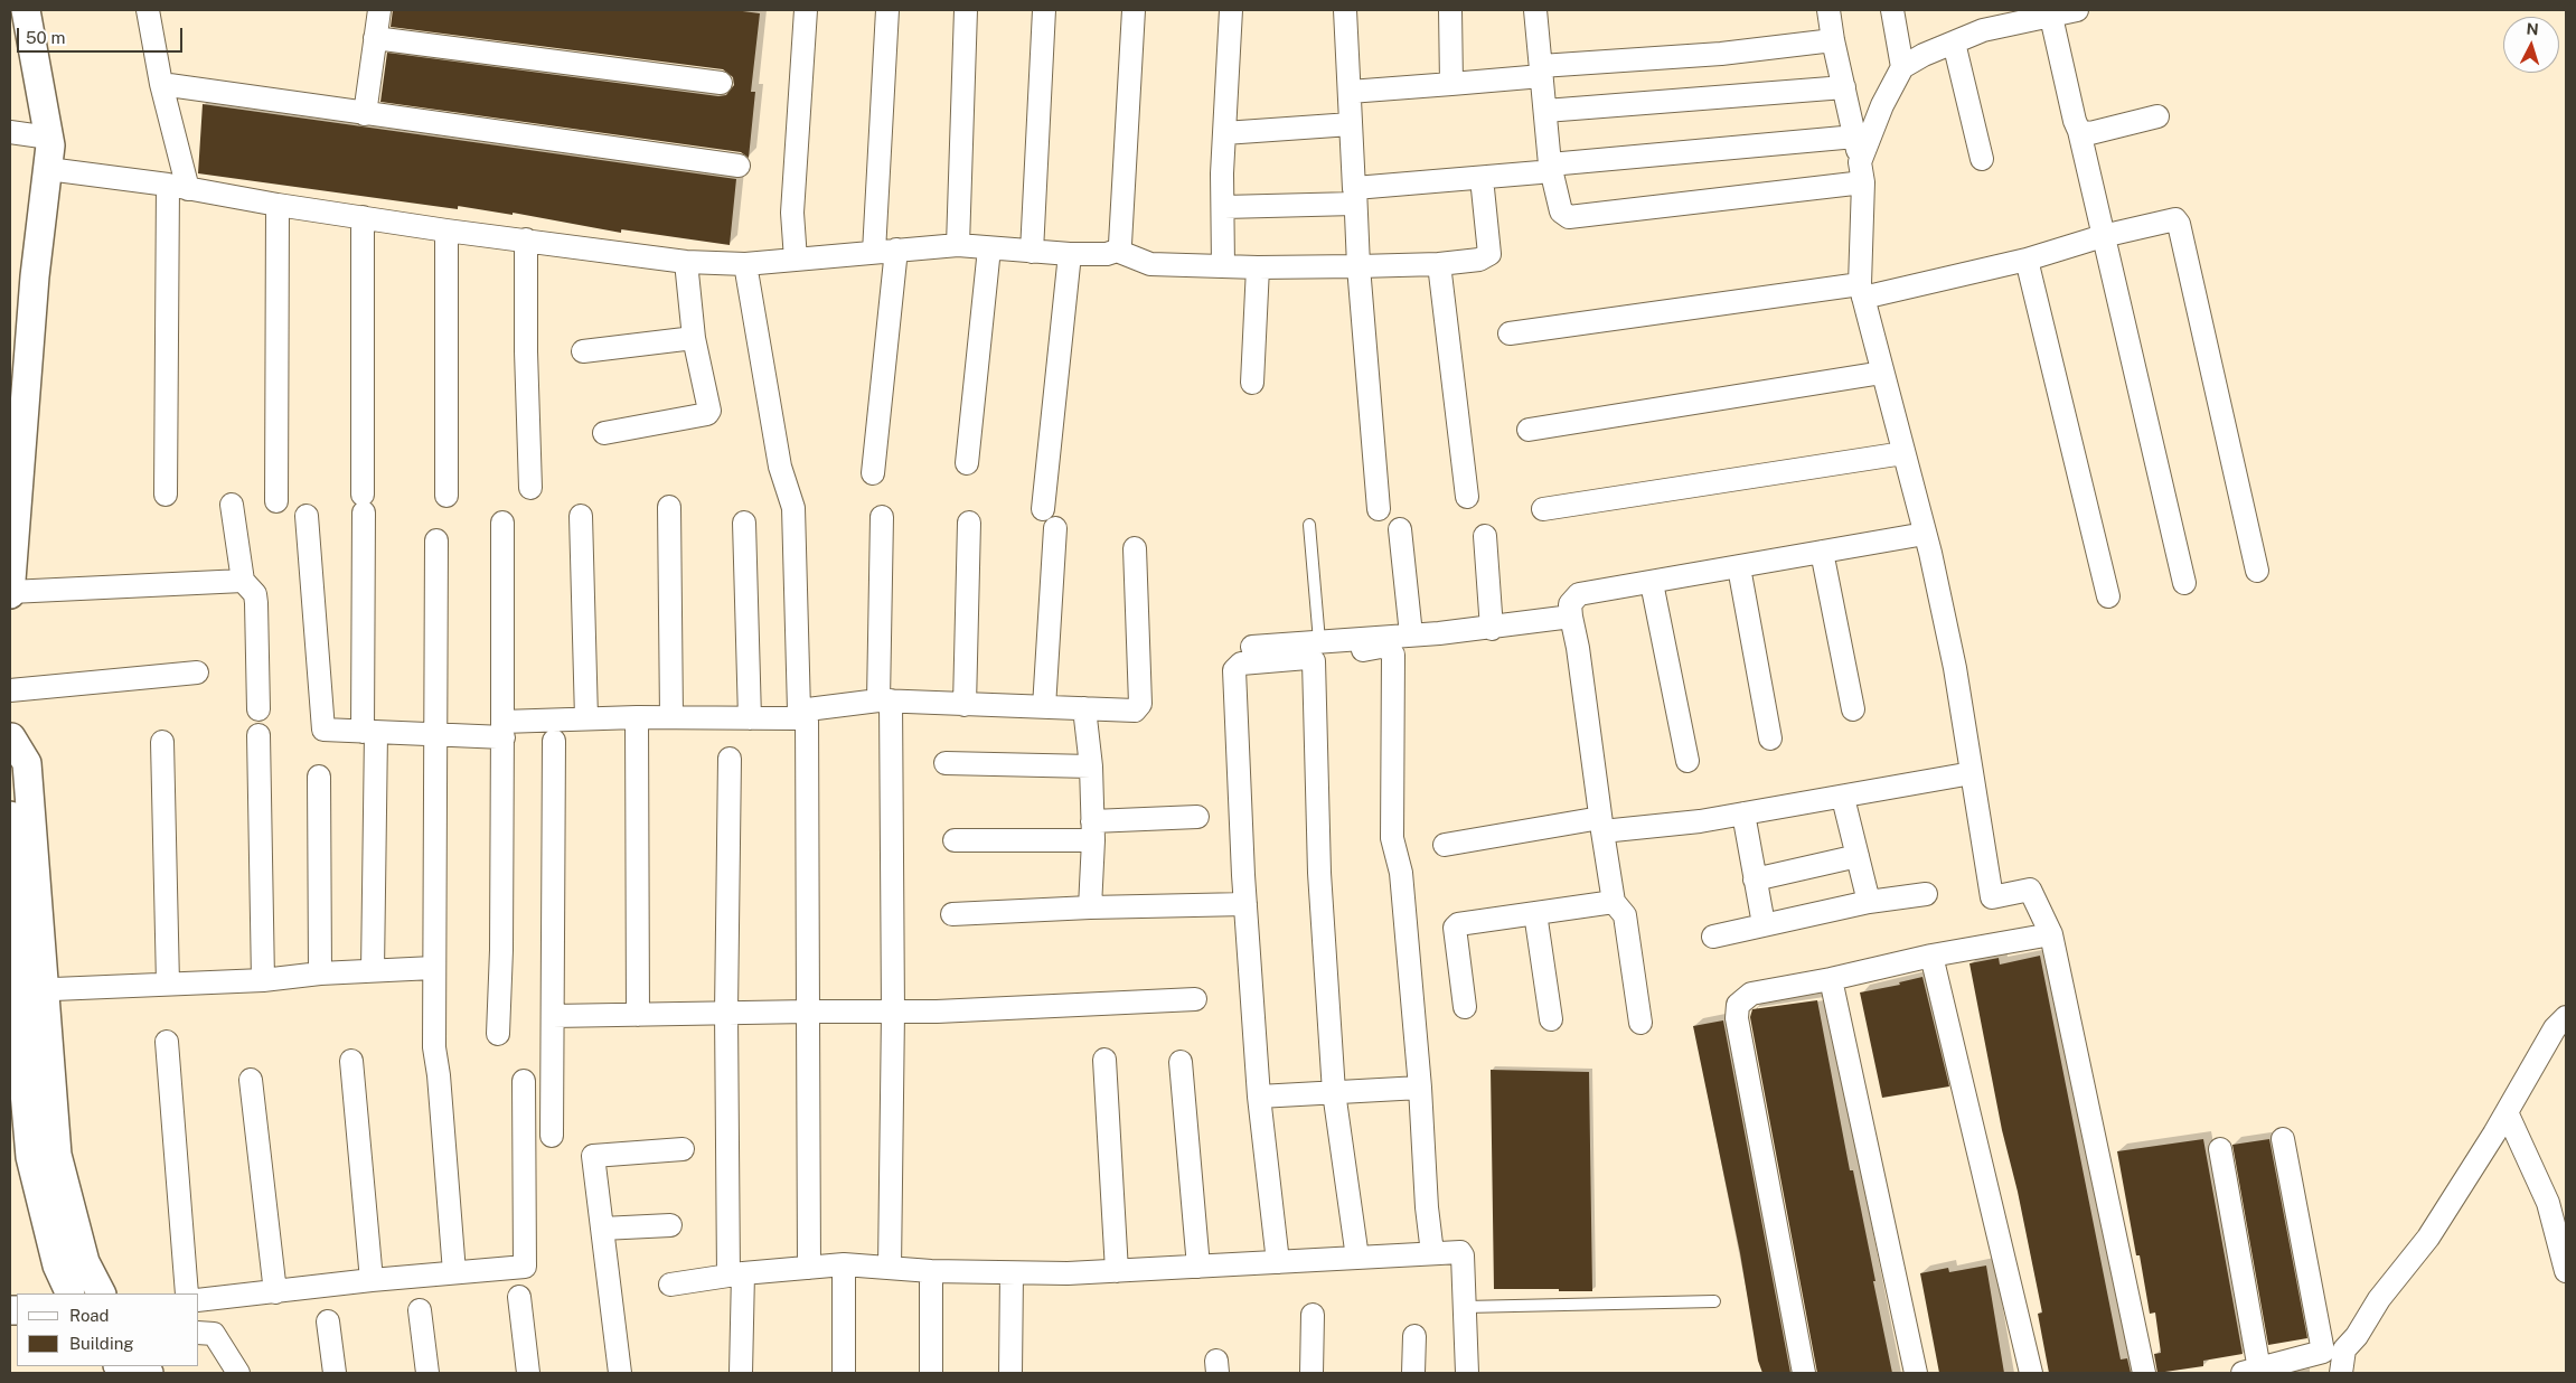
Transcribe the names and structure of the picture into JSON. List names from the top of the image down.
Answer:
{
  "legend": ["Road", "Building"],
  "scale_bar": "50 m",
  "north": "top"
}
